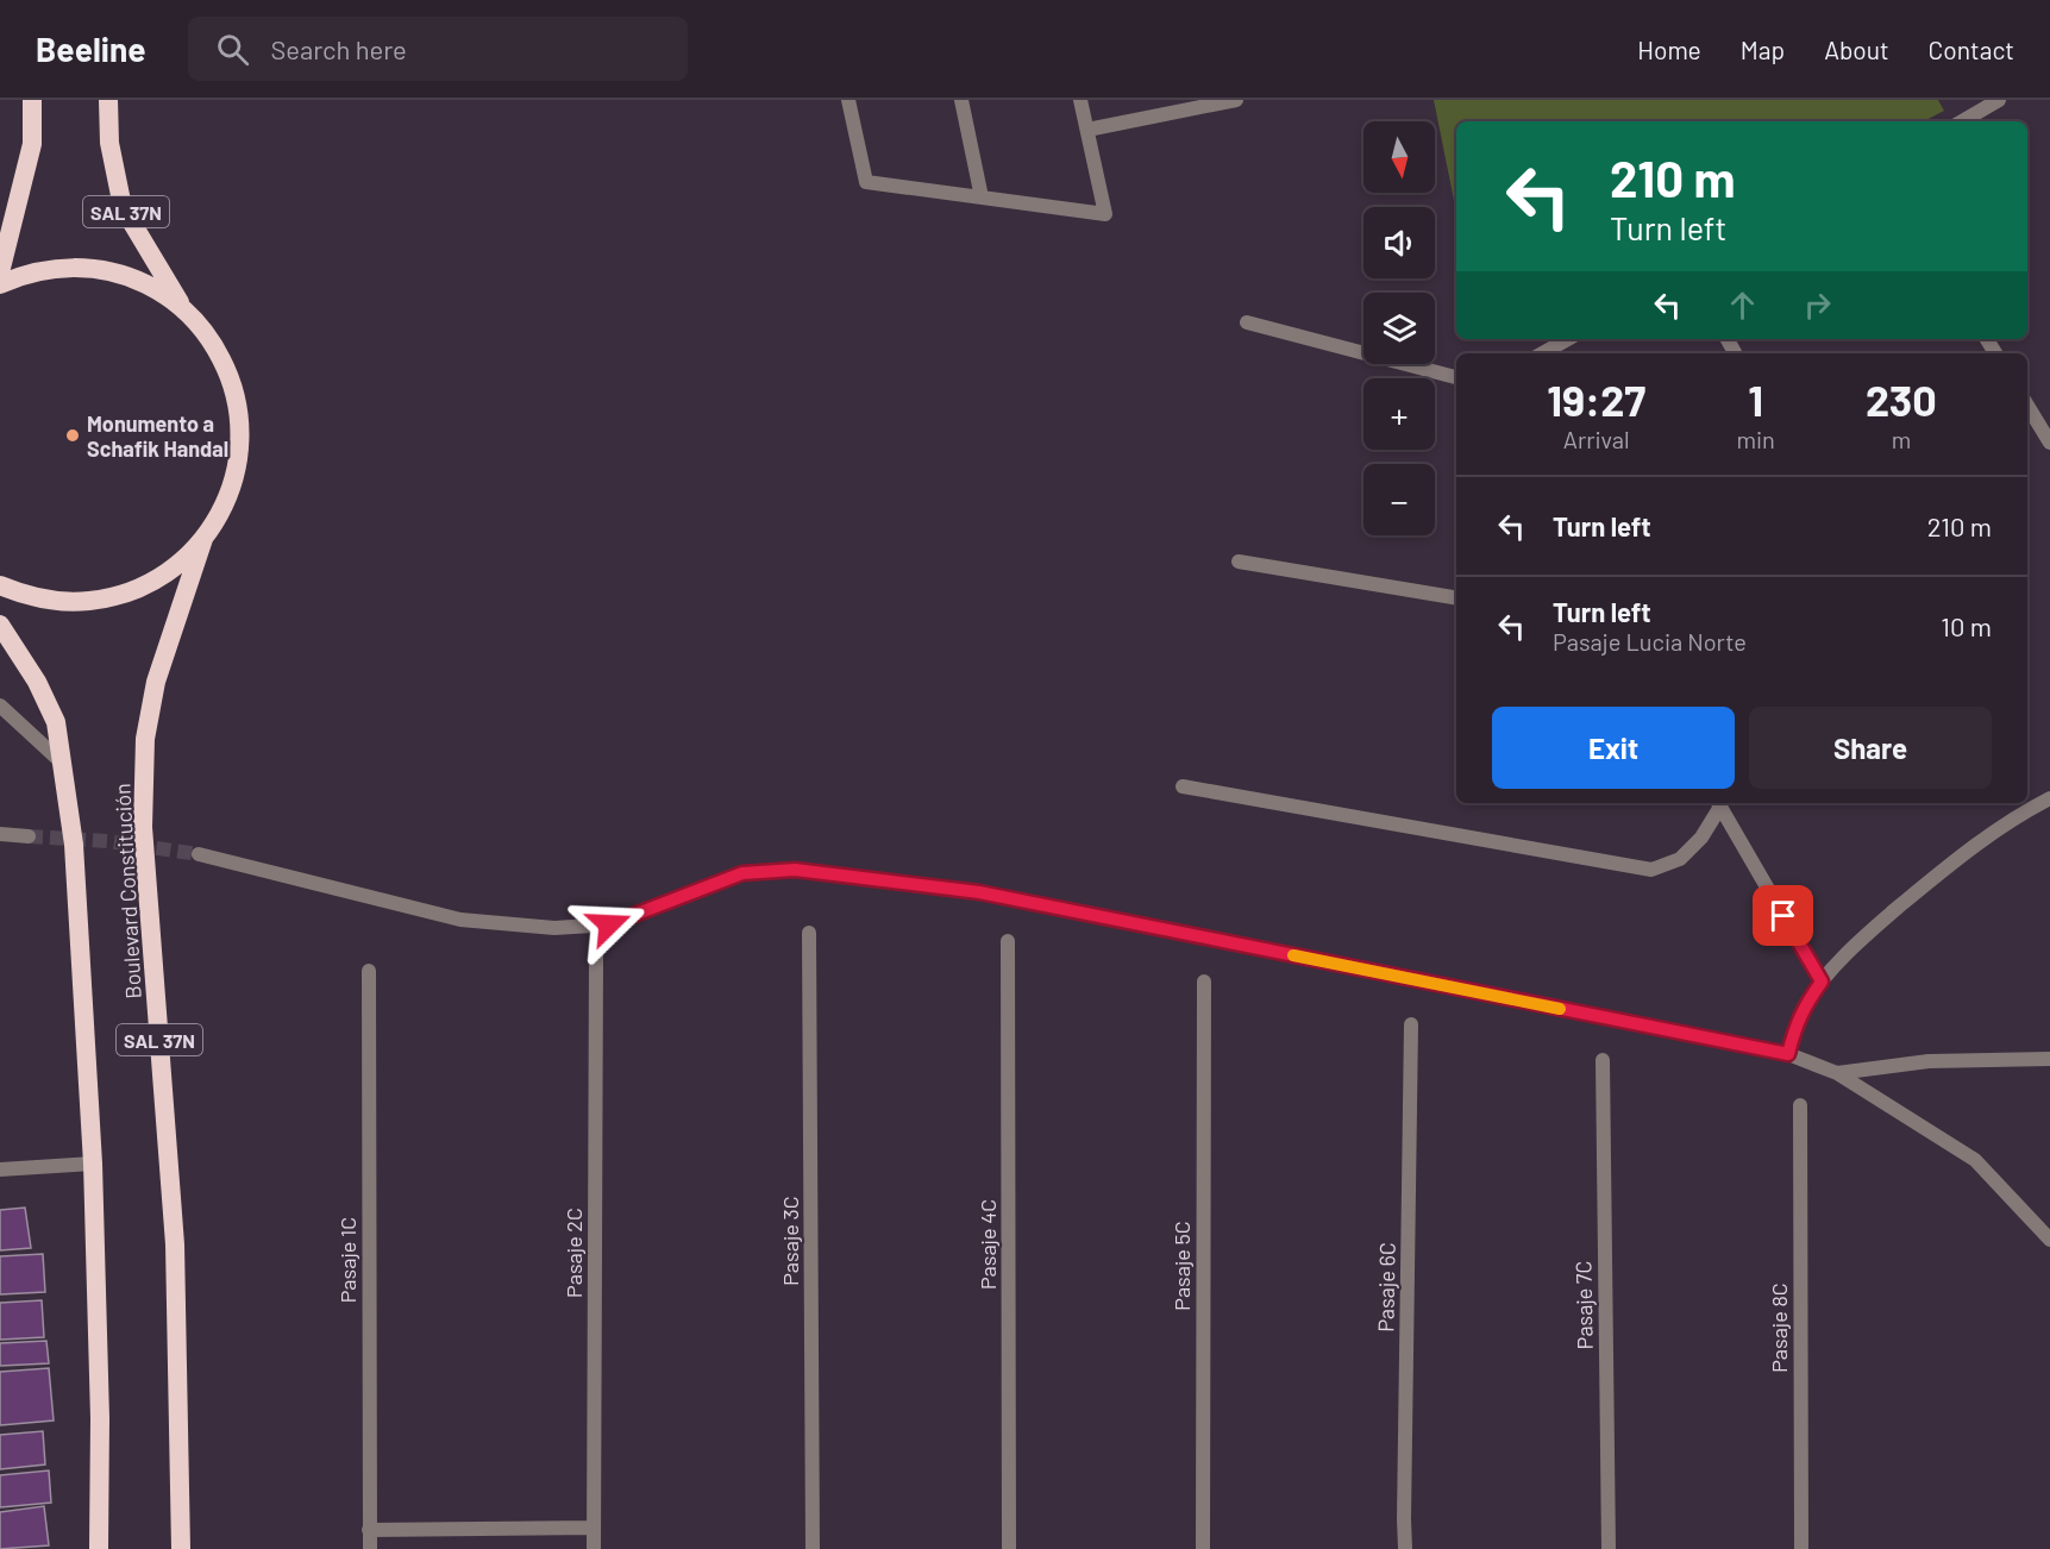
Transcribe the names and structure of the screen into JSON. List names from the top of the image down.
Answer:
{
  "streets": {
    "highway": ["SAL 37N", "Boulevard Constitución"],
    "street": [
      "Pasaje 3C",
      "Pasaje 4C",
      "Pasaje 2C",
      "Pasaje 1C",
      "Pasaje 5C",
      "Pasaje 6C",
      "Pasaje 7C",
      "Pasaje 8C"
    ]
  },
  "crossings": [
    ["SAL 37N", "Boulevard Constitución"]
  ],
  "places": ["Monumento a Schafik Handal"],
  "north": "bottom",
  "page": {
    "header": "Beeline",
    "search": "Search here",
    "nav": [
      "Home",
      "Map",
      "About",
      "Contact"
    ],
    "map_buttons": ["+", "−"],
    "turn": ["210 m", "Turn left"],
    "eta": [
      "19:27",
      "Arrival",
      "1",
      "min",
      "230",
      "m"
    ],
    "list": [
      {
        "name": "Turn left",
        "value": "210 m"
      },
      {
        "name": "Turn left",
        "note": "Pasaje Lucia Norte",
        "value": "10 m"
      }
    ],
    "buttons": ["Exit", "Share"]
  }
}
